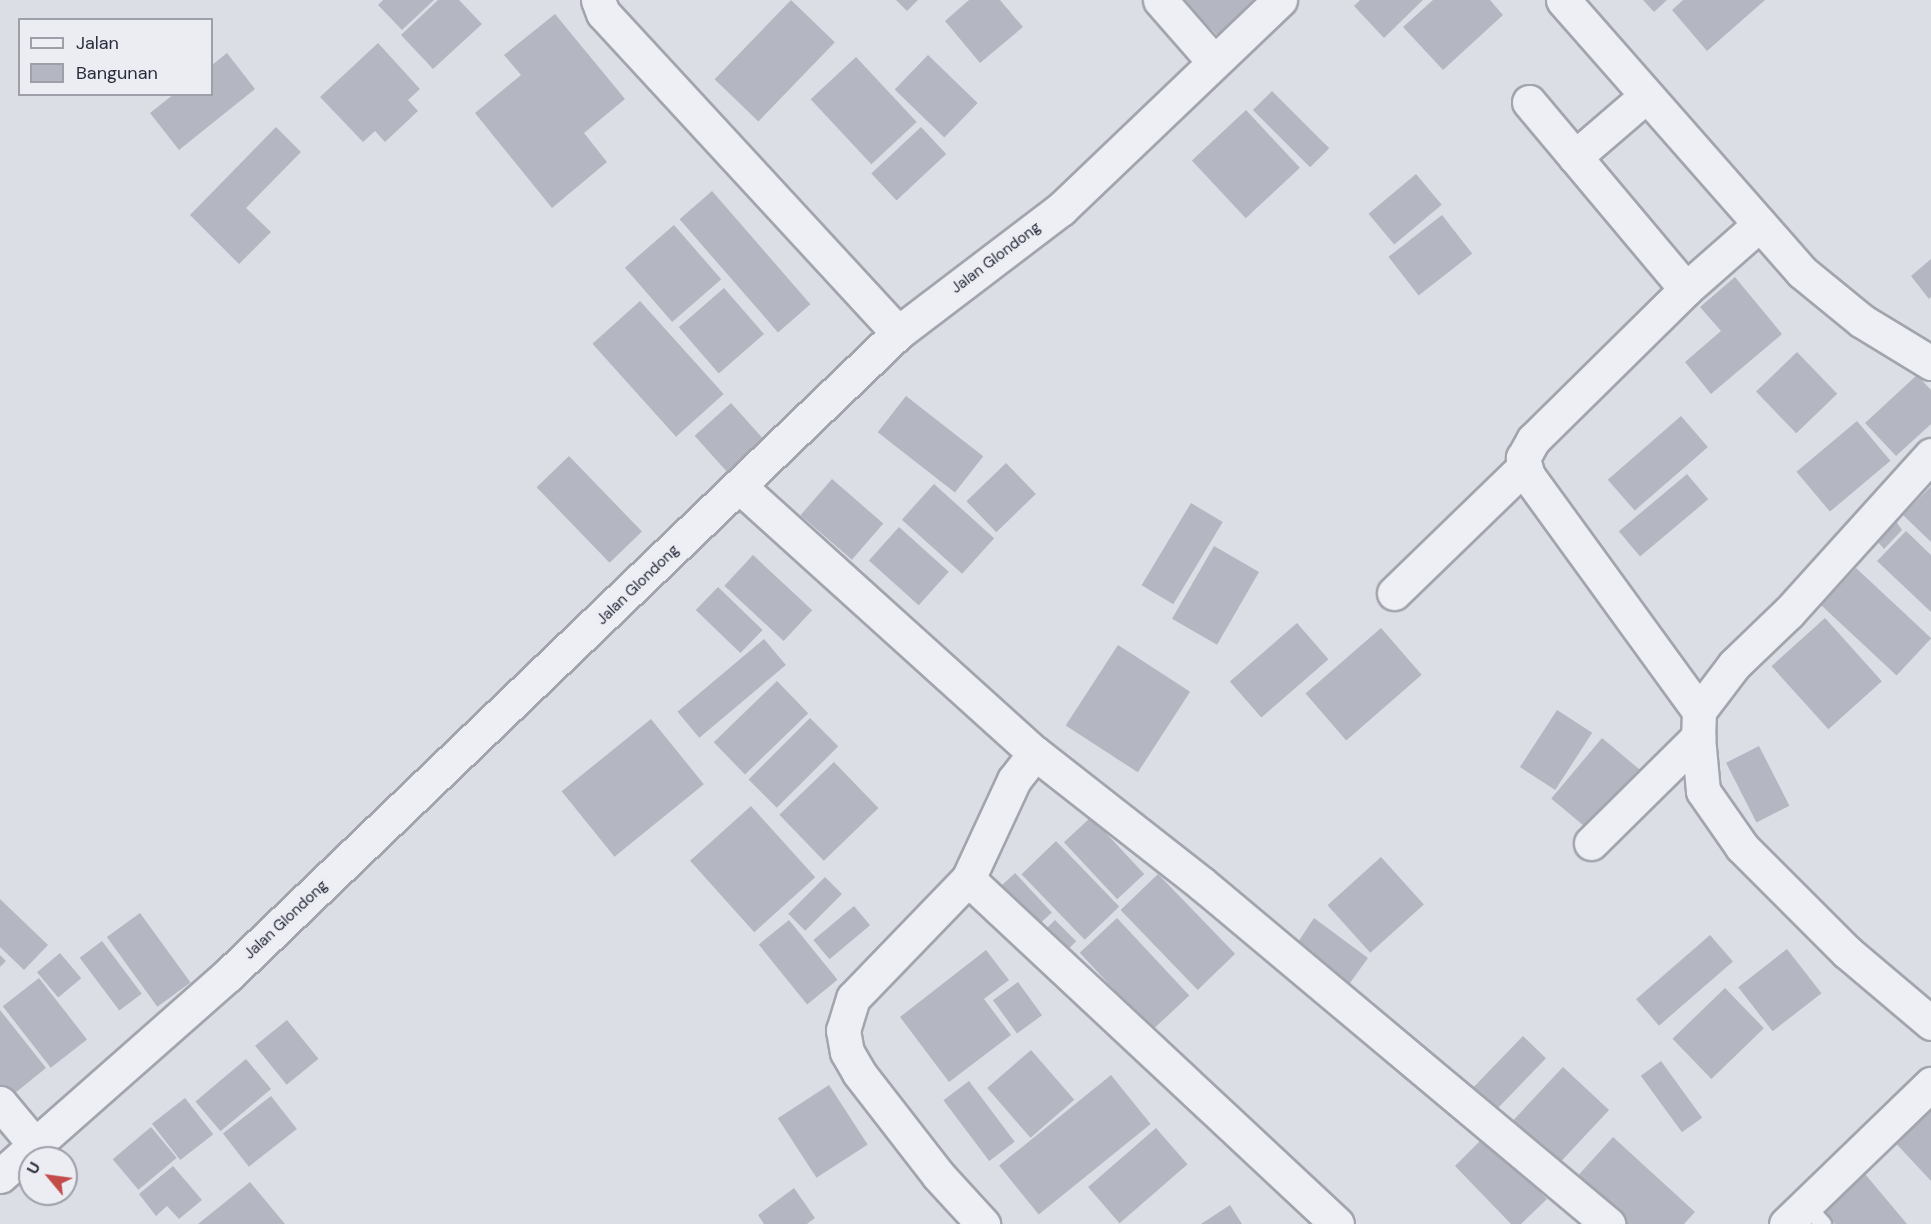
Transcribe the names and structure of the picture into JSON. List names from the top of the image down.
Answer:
{
  "streets": {
    "street": ["Jalan Glondong"]
  },
  "legend": ["Jalan", "Bangunan"],
  "north": "top left"
}
